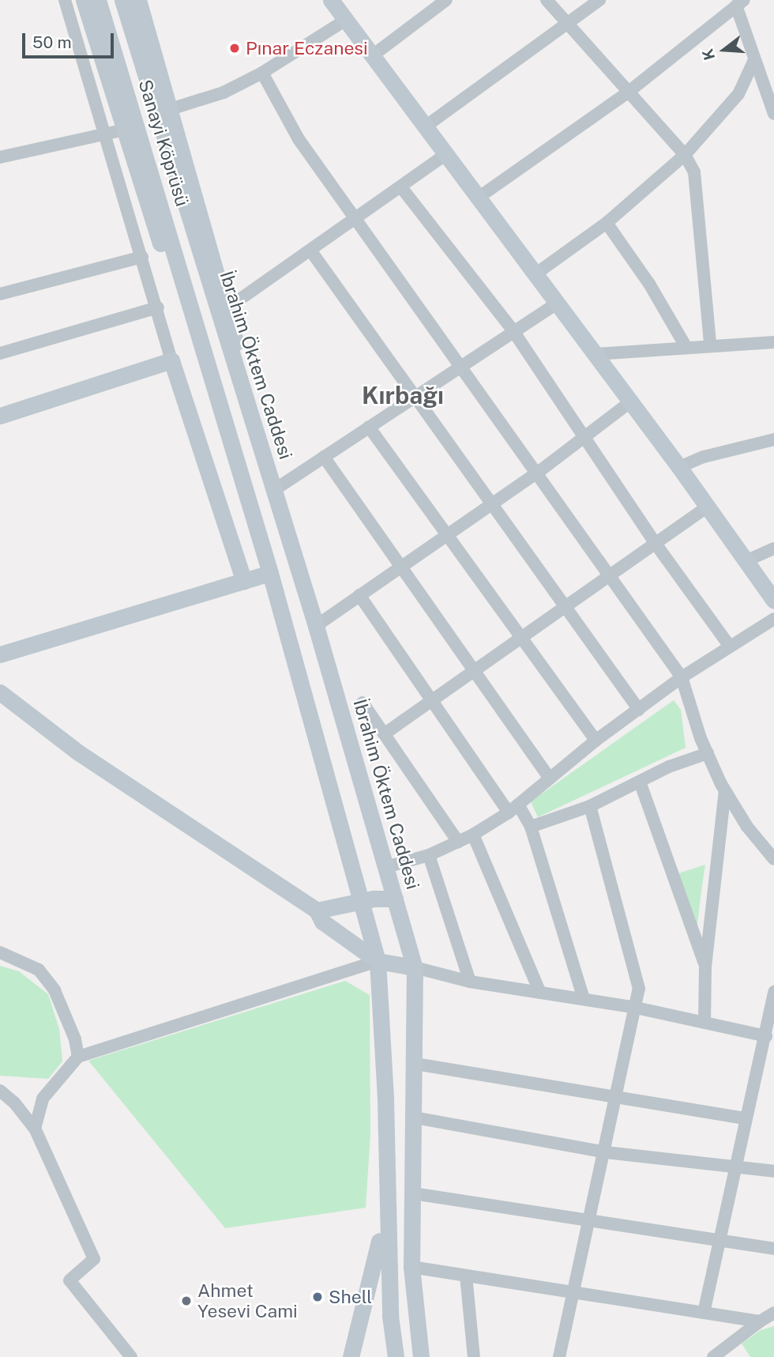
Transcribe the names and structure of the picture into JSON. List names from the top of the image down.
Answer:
{
  "streets": {
    "main road": ["Sanayi Köprüsü", "İbrahim Öktem Caddesi"]
  },
  "crossings": [
    ["Sanayi Köprüsü", "İbrahim Öktem Caddesi"]
  ],
  "districts": ["Kırbağı"],
  "places": ["Pınar Eczanesi", "Shell", "Ahmet Yesevi Cami"],
  "scale_bar": "50 m",
  "north": "left"
}
